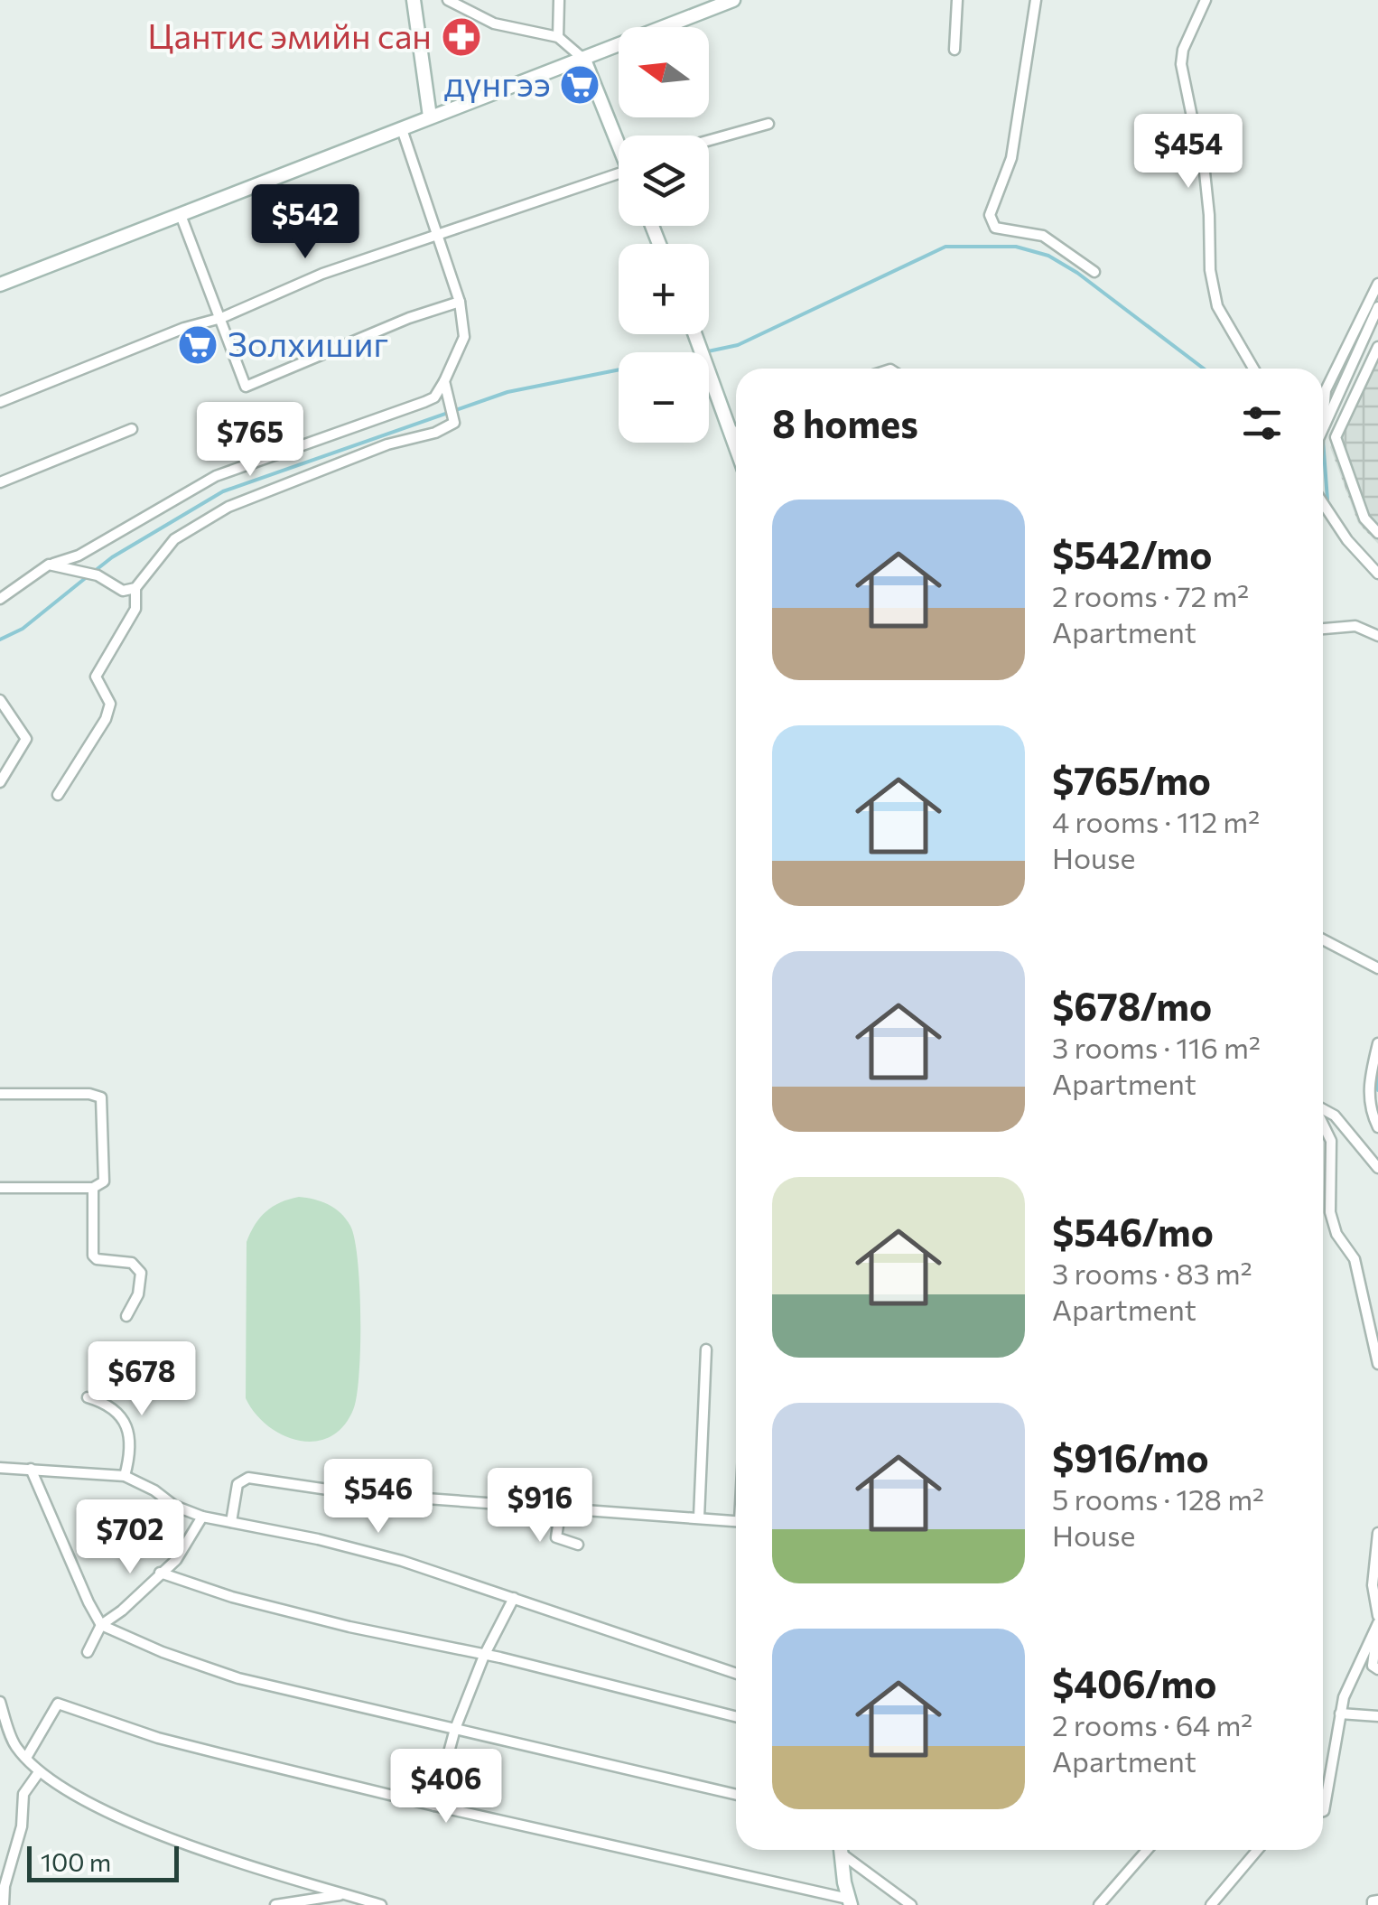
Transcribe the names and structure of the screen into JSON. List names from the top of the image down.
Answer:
{
  "places": {
    "pharmacy": ["Цантис эмийн сан"],
    "supermarket": ["дүнгээ", "Золхишиг"]
  },
  "scale_bar": "100 m",
  "north": "left",
  "page": {
    "map_buttons": ["+", "−"],
    "price": [
      "$454",
      "$542",
      "$765",
      "$678",
      "$546",
      "$916",
      "$702",
      "$406"
    ],
    "heading": "8 homes",
    "list": [
      {
        "name": "$542/mo",
        "note": "2 rooms · 72 m² · Apartment"
      },
      {
        "name": "$765/mo",
        "note": "4 rooms · 112 m² · House"
      },
      {
        "name": "$678/mo",
        "note": "3 rooms · 116 m² · Apartment"
      },
      {
        "name": "$546/mo",
        "note": "3 rooms · 83 m² · Apartment"
      },
      {
        "name": "$916/mo",
        "note": "5 rooms · 128 m² · House"
      },
      {
        "name": "$406/mo",
        "note": "2 rooms · 64 m² · Apartment"
      }
    ],
    "scale": "100 m"
  }
}
